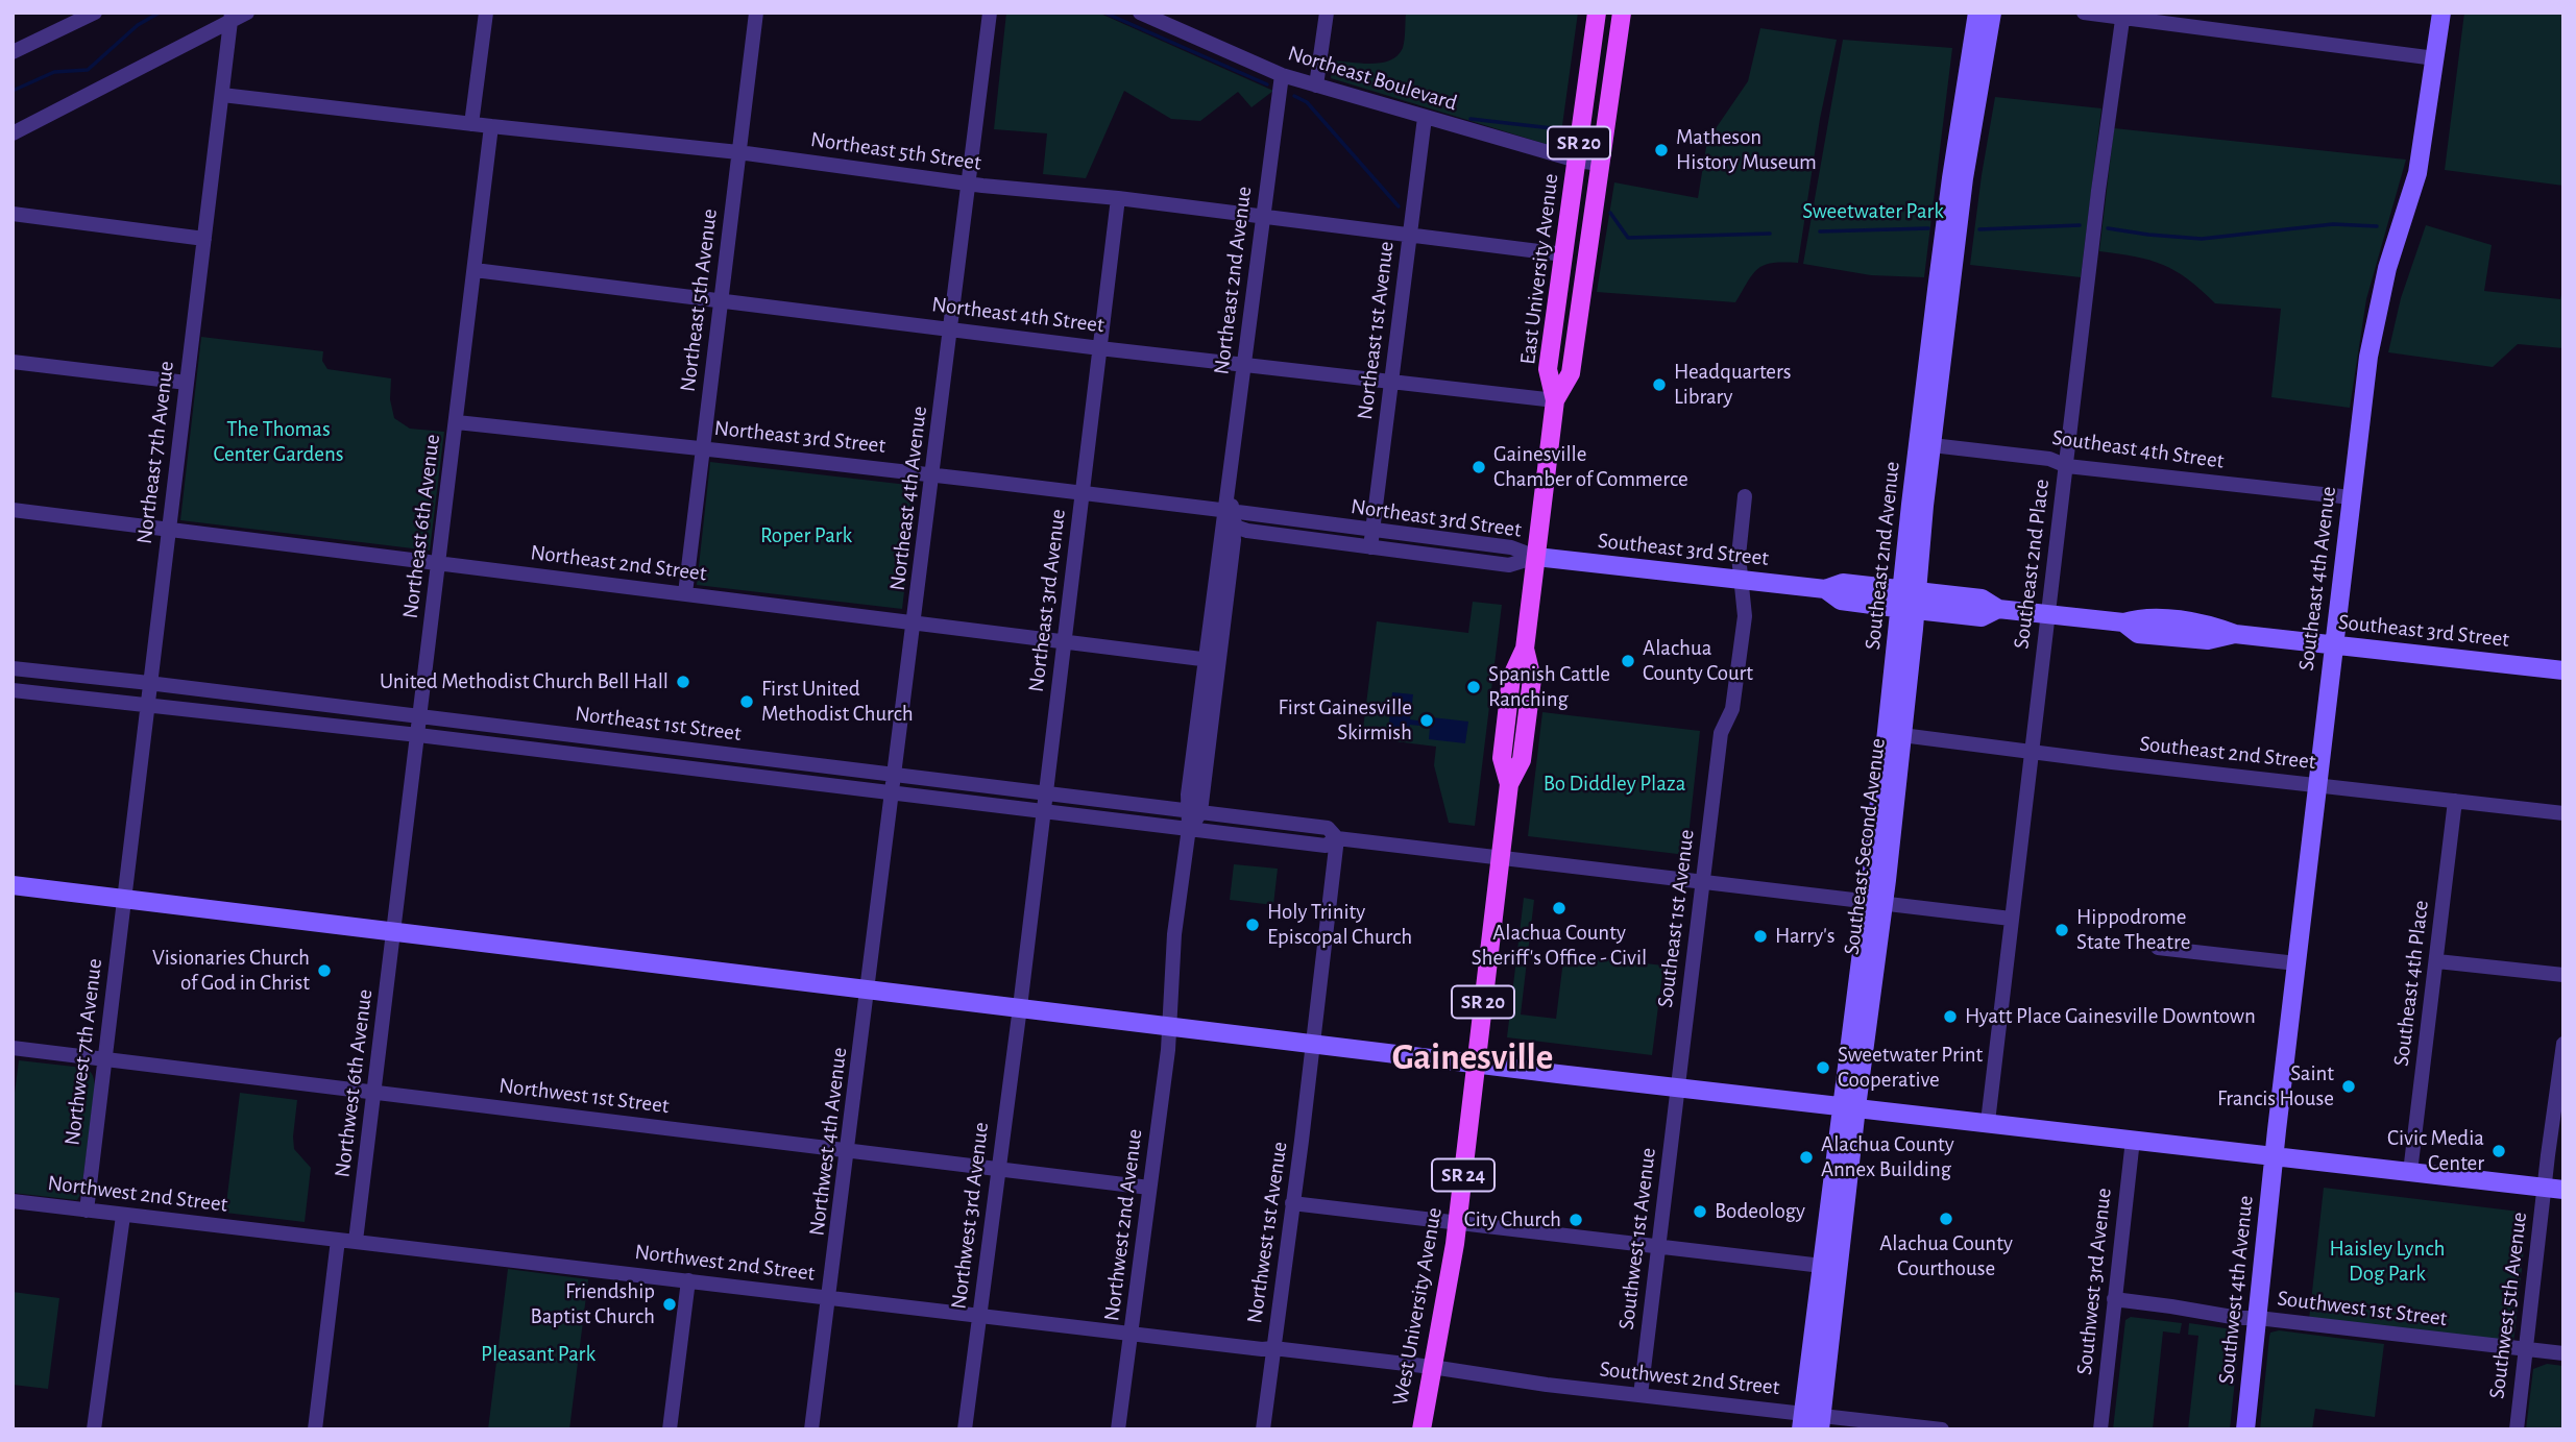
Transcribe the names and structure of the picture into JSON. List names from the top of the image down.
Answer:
{
  "streets": {
    "main road": [
      "SR 20",
      "East University Avenue",
      "SR 24",
      "West University Avenue"
    ],
    "street": [
      "Northeast Boulevard",
      "Northeast 5th Street",
      "Northeast 2nd Avenue",
      "Northeast 5th Avenue",
      "Northeast 4th Street",
      "Northeast 1st Avenue",
      "Northeast 3rd Street",
      "Southeast 4th Street",
      "Northeast 7th Avenue",
      "Northeast 4th Avenue",
      "Northeast 6th Avenue",
      "Southeast 3rd Street",
      "Southeast 2nd Avenue",
      "Northeast 2nd Street",
      "Southeast 2nd Place",
      "Southeast 4th Avenue",
      "Northeast 3rd Avenue",
      "Northeast 1st Street",
      "Southeast 2nd Street",
      "Southeast Second Avenue",
      "Southeast 1st Avenue",
      "Southeast 4th Place",
      "Northwest 7th Avenue",
      "Northwest 6th Avenue",
      "Northwest 1st Street",
      "Northwest 4th Avenue",
      "Northwest 2nd Street",
      "Northwest 3rd Avenue",
      "Northwest 2nd Avenue",
      "Northwest 1st Avenue",
      "Southwest 1st Avenue",
      "Southwest 3rd Avenue",
      "Southwest 4th Avenue",
      "Southwest 5th Avenue",
      "Southwest 1st Street",
      "Southwest 2nd Street"
    ]
  },
  "crossings": [
    ["Northeast Boulevard", "East University Avenue"],
    ["Northeast Boulevard", "Northeast 2nd Avenue"],
    ["Northeast Boulevard", "Northeast 1st Avenue"],
    ["Northeast 5th Street", "East University Avenue"],
    ["Northeast 5th Street", "Northeast 2nd Avenue"],
    ["Northeast 5th Street", "Northeast 5th Avenue"],
    ["Northeast 5th Street", "Northeast 1st Avenue"],
    ["Northeast 5th Street", "Northeast 7th Avenue"],
    ["Northeast 5th Street", "Northeast 4th Avenue"],
    ["Northeast 5th Street", "Northeast 6th Avenue"],
    ["Northeast 5th Street", "Northeast 3rd Avenue"],
    ["East University Avenue", "Northeast 4th Street"],
    ["East University Avenue", "Northeast 3rd Street"],
    ["East University Avenue", "Southeast 3rd Street"],
    ["East University Avenue", "Northeast 1st Street"],
    ["East University Avenue", "West University Avenue"],
    ["Northeast 2nd Avenue", "Northeast 4th Street"],
    ["Northeast 2nd Avenue", "Northeast 3rd Street"],
    ["Northeast 2nd Avenue", "Northeast 2nd Street"],
    ["Northeast 2nd Avenue", "Northeast 1st Street"],
    ["Northeast 2nd Avenue", "Northwest 2nd Avenue"],
    ["Northeast 5th Avenue", "Northeast 4th Street"],
    ["Northeast 5th Avenue", "Northeast 3rd Street"],
    ["Northeast 5th Avenue", "Northeast 2nd Street"],
    ["Northeast 4th Street", "Northeast 1st Avenue"],
    ["Northeast 4th Street", "Northeast 4th Avenue"],
    ["Northeast 4th Street", "Northeast 6th Avenue"],
    ["Northeast 4th Street", "Northeast 3rd Avenue"],
    ["Northeast 1st Avenue", "Northeast 3rd Street"],
    ["Northeast 3rd Street", "Northeast 4th Avenue"],
    ["Northeast 3rd Street", "Northeast 6th Avenue"],
    ["Northeast 3rd Street", "Southeast 3rd Street"],
    ["Northeast 3rd Street", "Northeast 3rd Avenue"],
    ["Southeast 4th Street", "Southeast 2nd Avenue"],
    ["Southeast 4th Street", "Southeast 2nd Place"],
    ["Southeast 4th Street", "Southeast 4th Avenue"],
    ["Northeast 7th Avenue", "Northeast 2nd Street"],
    ["Northeast 7th Avenue", "Northeast 1st Street"],
    ["Northeast 7th Avenue", "Northwest 7th Avenue"],
    ["Northeast 4th Avenue", "Northeast 2nd Street"],
    ["Northeast 4th Avenue", "Northeast 1st Street"],
    ["Northeast 4th Avenue", "Northwest 4th Avenue"],
    ["Northeast 6th Avenue", "Northeast 2nd Street"],
    ["Northeast 6th Avenue", "Northeast 1st Street"],
    ["Northeast 6th Avenue", "Northwest 6th Avenue"],
    ["Southeast 3rd Street", "Southeast 2nd Avenue"],
    ["Southeast 3rd Street", "Southeast 2nd Place"],
    ["Southeast 3rd Street", "Southeast 4th Avenue"],
    ["Southeast 3rd Street", "Southeast 1st Avenue"],
    ["Southeast 2nd Avenue", "Southeast 2nd Street"],
    ["Southeast 2nd Avenue", "Southeast Second Avenue"],
    ["Northeast 2nd Street", "Northeast 3rd Avenue"],
    ["Southeast 2nd Place", "Northeast 1st Street"],
    ["Southeast 2nd Place", "Southeast 2nd Street"],
    ["Southeast 4th Avenue", "Southeast 2nd Street"],
    ["Southeast 4th Avenue", "Southwest 4th Avenue"],
    ["Northeast 3rd Avenue", "Northeast 1st Street"],
    ["Northeast 3rd Avenue", "Northwest 3rd Avenue"],
    ["Northeast 1st Street", "Southeast Second Avenue"],
    ["Northeast 1st Street", "Southeast 1st Avenue"],
    ["Southeast 2nd Street", "Southeast Second Avenue"],
    ["Southeast 2nd Street", "Southeast 4th Place"],
    ["Southeast 1st Avenue", "Southwest 1st Avenue"],
    ["Northwest 7th Avenue", "Northwest 1st Street"],
    ["Northwest 7th Avenue", "Northwest 2nd Street"],
    ["Northwest 6th Avenue", "Northwest 1st Street"],
    ["Northwest 6th Avenue", "Northwest 2nd Street"],
    ["Northwest 1st Street", "Northwest 4th Avenue"],
    ["Northwest 1st Street", "Northwest 3rd Avenue"],
    ["Northwest 1st Street", "Northwest 2nd Avenue"],
    ["Northwest 4th Avenue", "Northwest 2nd Street"],
    ["Northwest 2nd Street", "Northwest 3rd Avenue"],
    ["Northwest 2nd Street", "Northwest 2nd Avenue"],
    ["Northwest 2nd Street", "Northwest 1st Avenue"],
    ["Northwest 2nd Street", "West University Avenue"],
    ["Northwest 2nd Street", "Southwest 2nd Street"],
    ["Southwest 1st Avenue", "Southwest 2nd Street"],
    ["Southwest 3rd Avenue", "Southwest 1st Street"],
    ["Southwest 4th Avenue", "Southwest 1st Street"],
    ["Southwest 5th Avenue", "Southwest 1st Street"],
    ["West University Avenue", "Southwest 2nd Street"]
  ],
  "districts": ["Gainesville"],
  "parks": [
    "Sweetwater Park",
    "The Thomas Center Gardens",
    "Roper Park",
    "Bo Diddley Plaza",
    "Haisley Lynch Dog Park",
    "Pleasant Park"
  ],
  "places": [
    "Matheson History Museum",
    "Headquarters Library",
    "Gainesville Chamber of Commerce",
    "Alachua County Court",
    "United Methodist Church Bell Hall",
    "Spanish Cattle Ranching",
    "First United Methodist Church",
    "First Gainesville Skirmish",
    "Alachua County Sheriff's Office - Civil",
    "Holy Trinity Episcopal Church",
    "Hippodrome State Theatre",
    "Harry's",
    "Visionaries Church of God in Christ",
    "Hyatt Place Gainesville Downtown",
    "Sweetwater Print Cooperative",
    "Saint Francis House",
    "Civic Media Center",
    "Alachua County Annex Building",
    "Bodeology",
    "Alachua County Courthouse",
    "City Church",
    "Friendship Baptist Church"
  ]
}
